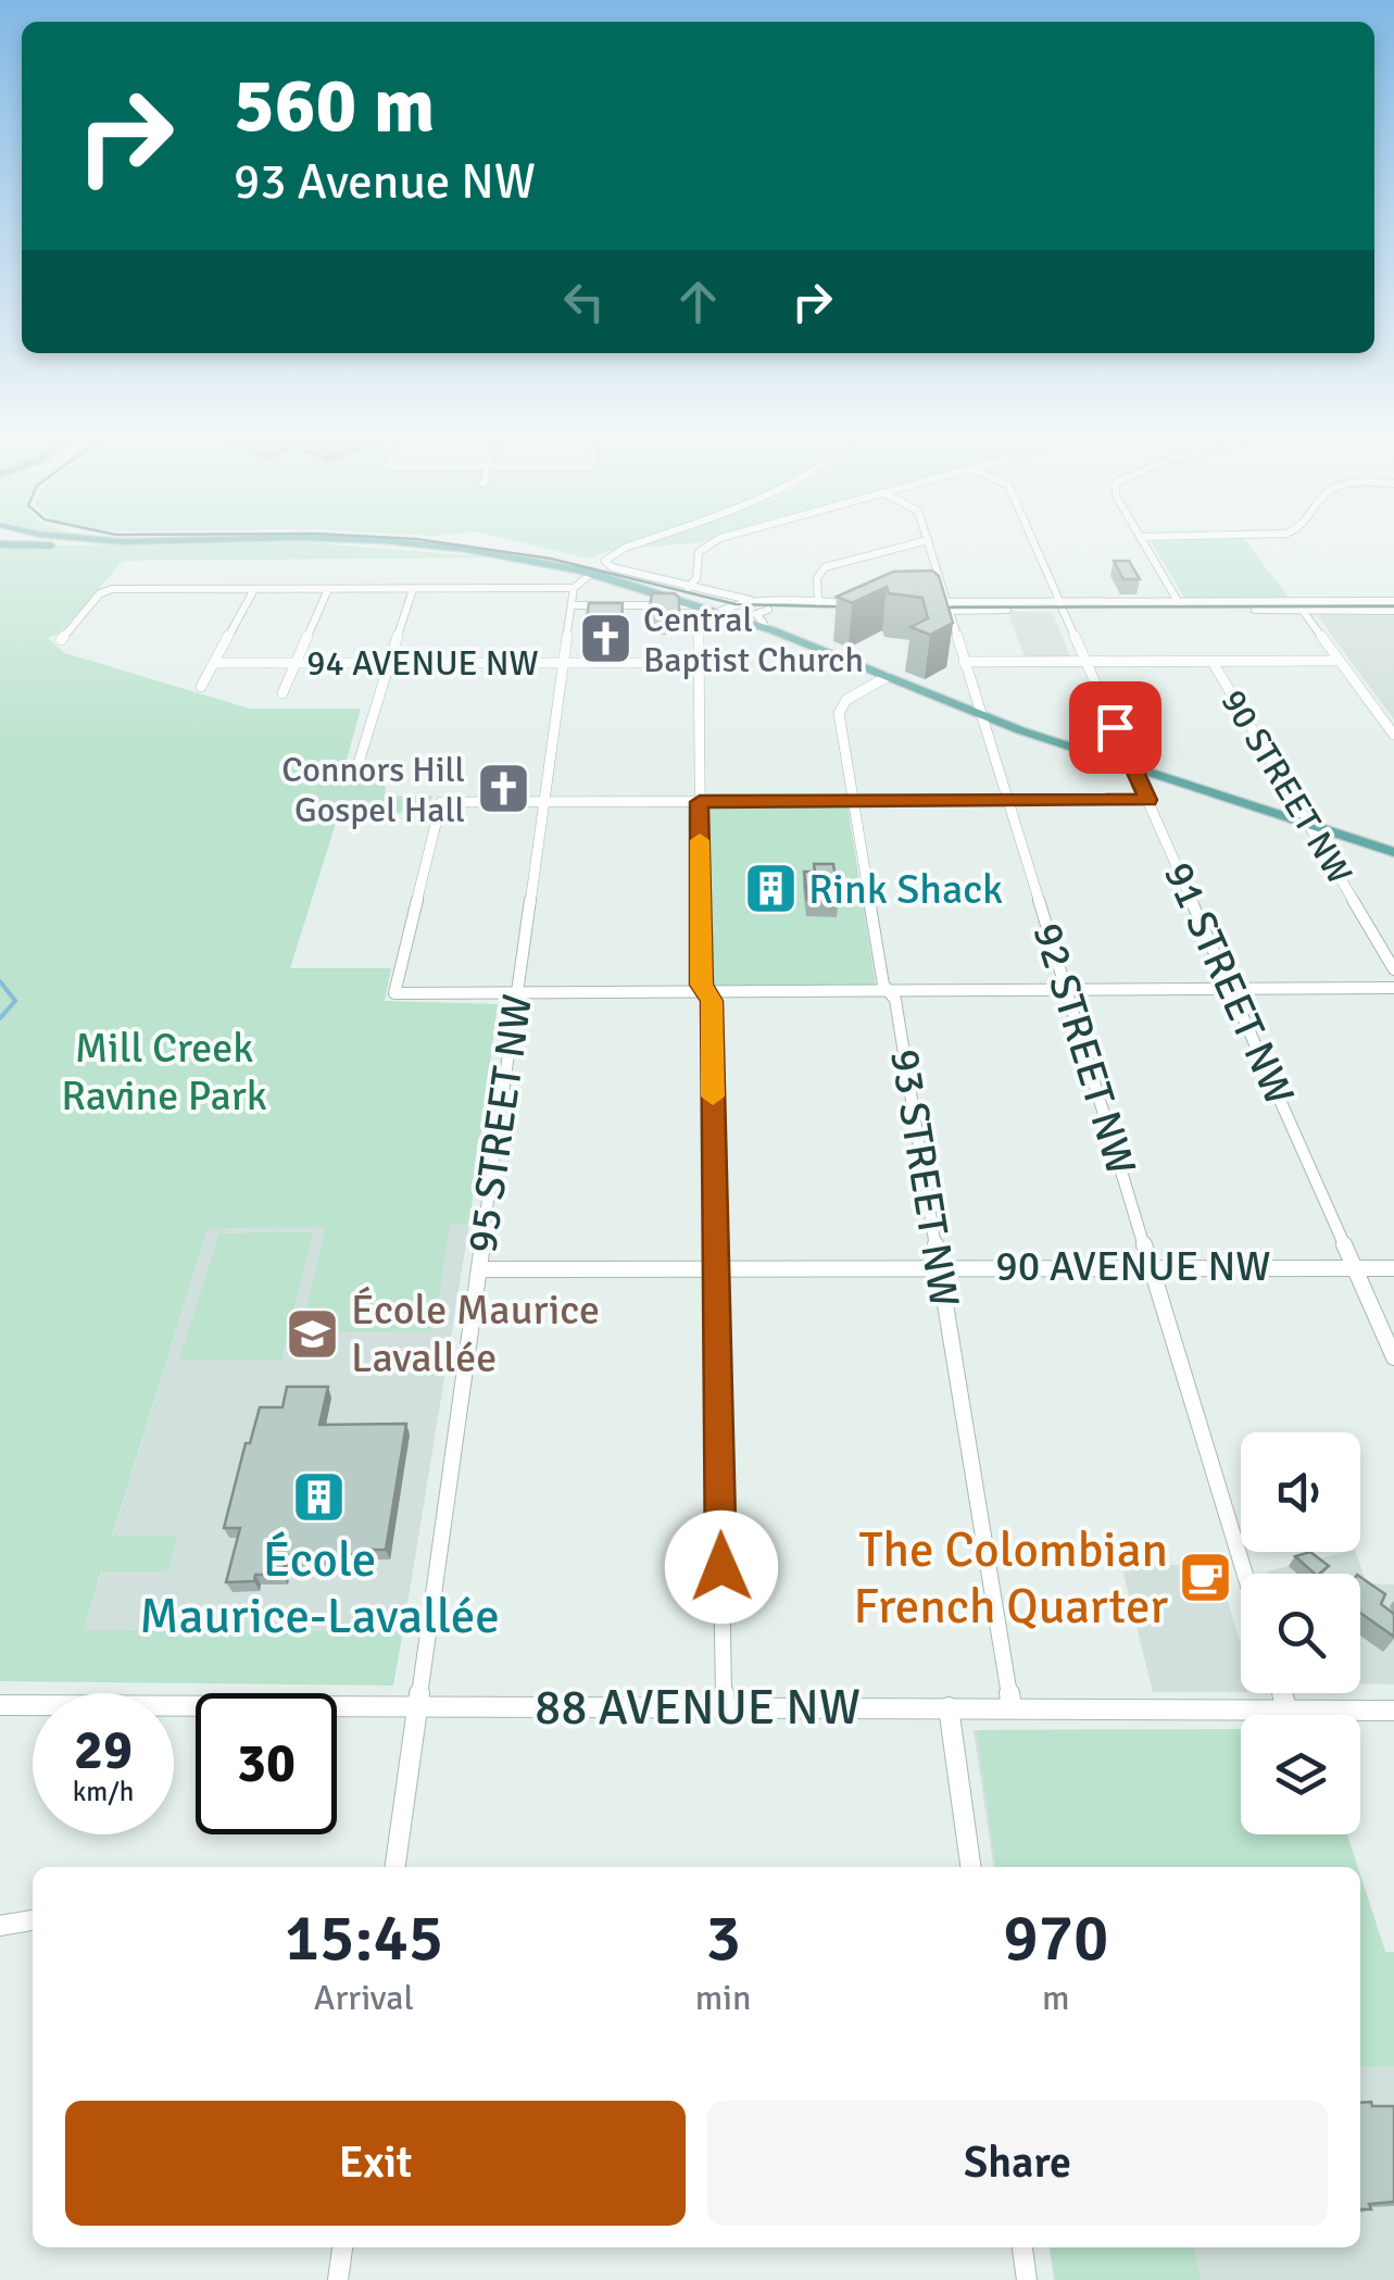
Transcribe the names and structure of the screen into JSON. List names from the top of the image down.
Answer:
{
  "streets": {
    "street": [
      "94 AVENUE NW",
      "90 STREET NW",
      "91 STREET NW",
      "92 STREET NW",
      "95 STREET NW",
      "93 STREET NW",
      "90 AVENUE NW",
      "88 AVENUE NW"
    ]
  },
  "crossings": [
    ["94 AVENUE NW", "95 STREET NW"],
    ["91 STREET NW", "90 AVENUE NW"],
    ["92 STREET NW", "90 AVENUE NW"],
    ["95 STREET NW", "90 AVENUE NW"],
    ["95 STREET NW", "88 AVENUE NW"],
    ["93 STREET NW", "90 AVENUE NW"],
    ["93 STREET NW", "88 AVENUE NW"]
  ],
  "parks": ["Mill Creek Ravine Park"],
  "places": {
    "church": ["Central Baptist Church", "Connors Hill Gospel Hall"],
    "building": ["Rink Shack", "École Maurice-Lavallée"],
    "school or university": ["École Maurice Lavallée"],
    "cafe": ["The Colombian French Quarter"]
  },
  "page": {
    "turn": ["560 m", "93 Avenue NW"],
    "speed": "29 km/h",
    "limit": "30",
    "eta": [
      "15:45",
      "Arrival",
      "3",
      "min",
      "970",
      "m"
    ],
    "buttons": ["Exit", "Share"]
  }
}
